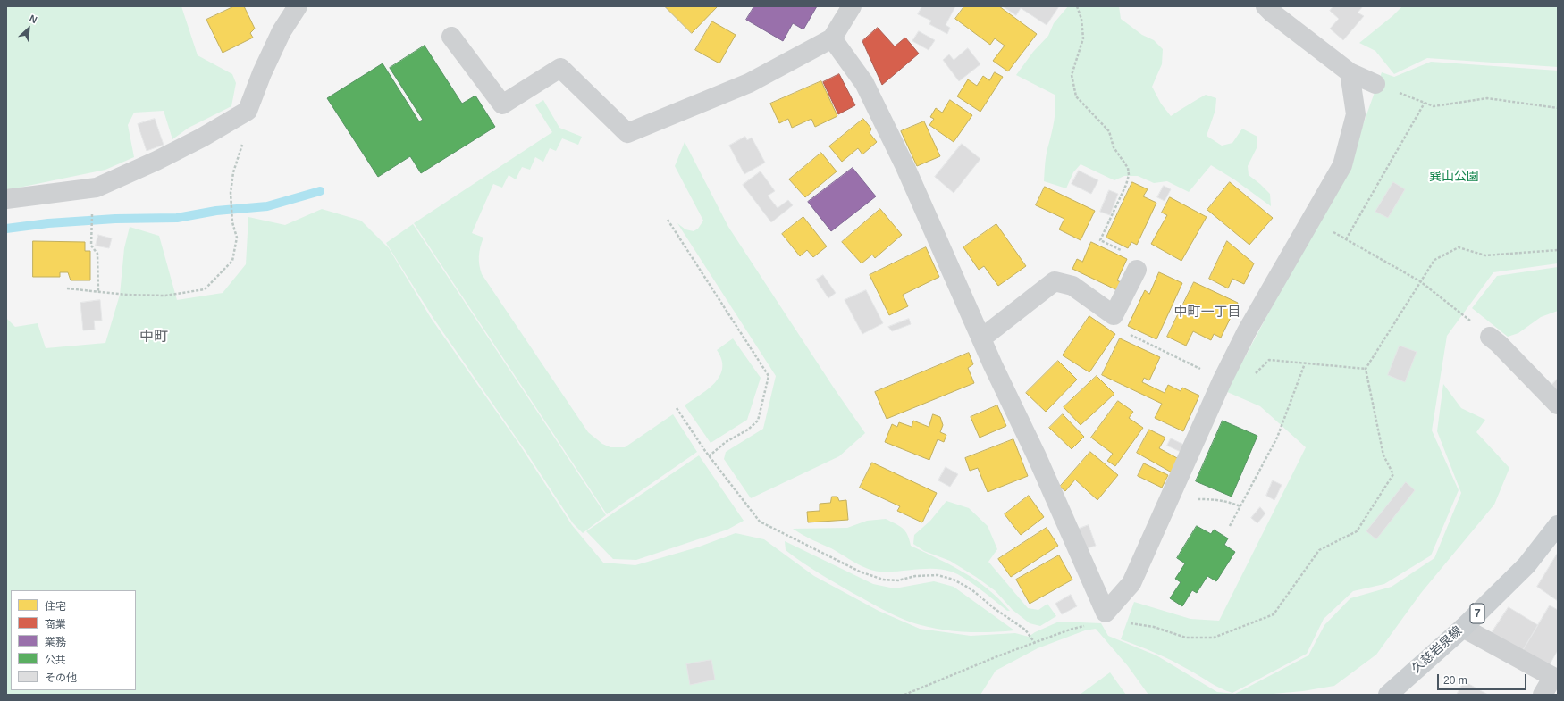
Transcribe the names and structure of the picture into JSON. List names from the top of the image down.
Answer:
{
  "streets": {
    "main road": ["7", "久慈岩泉線"]
  },
  "districts": ["中町一丁目", "中町"],
  "parks": ["巽山公園"],
  "legend": [
    "住宅",
    "商業",
    "業務",
    "公共",
    "その他"
  ],
  "scale_bar": "20 m",
  "north": "top right"
}
